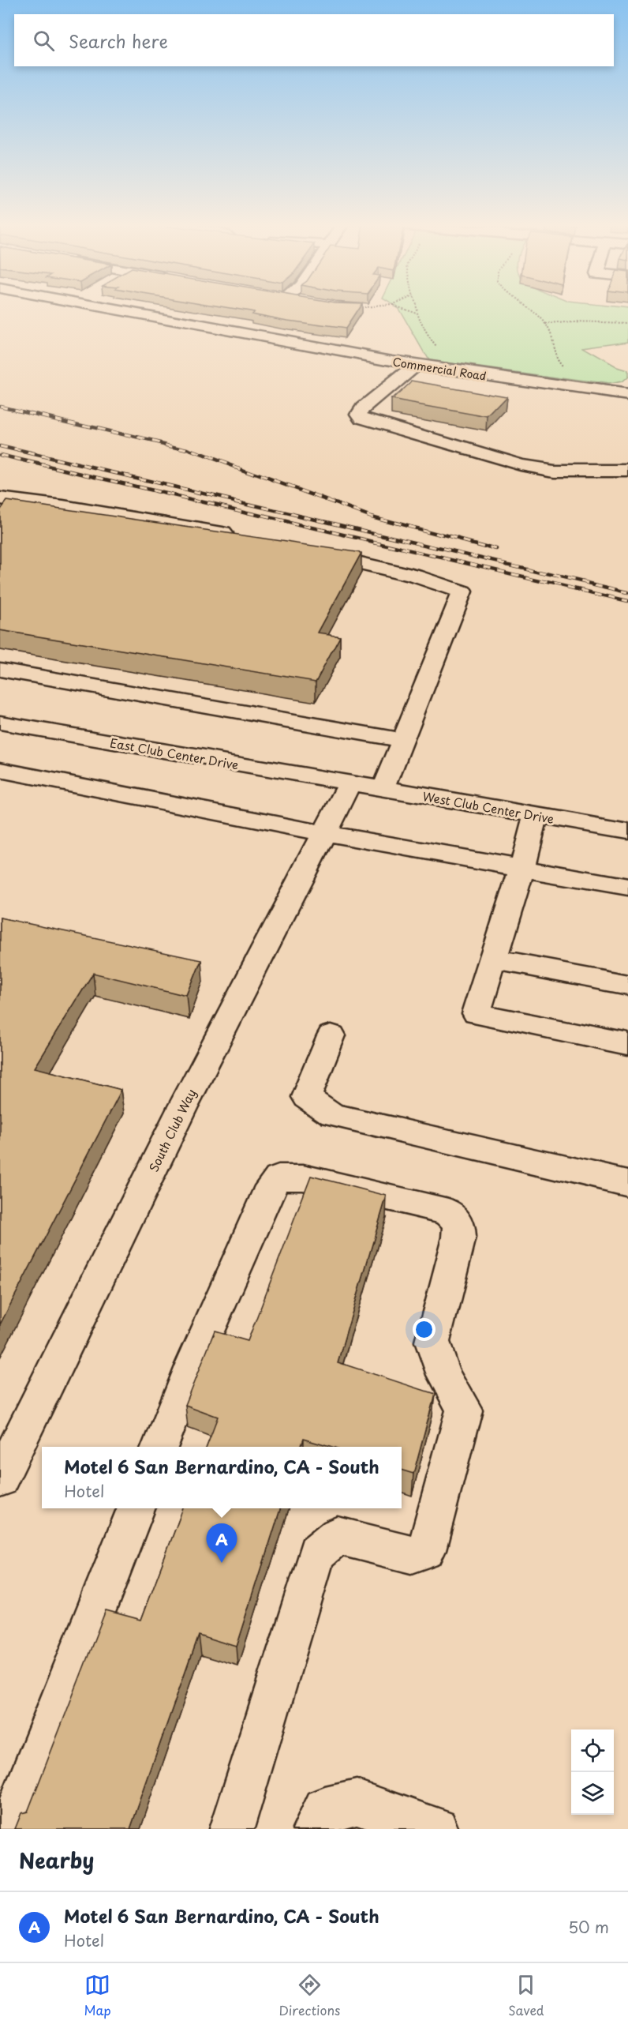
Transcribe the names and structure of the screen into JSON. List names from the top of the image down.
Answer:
{
  "streets": {
    "street": [
      "Commercial Road",
      "East Club Center Drive",
      "West Club Center Drive",
      "South Club Way"
    ]
  },
  "crossings": [
    ["East Club Center Drive", "West Club Center Drive"],
    ["East Club Center Drive", "South Club Way"],
    ["West Club Center Drive", "South Club Way"]
  ],
  "page": {
    "search": "Search here",
    "popup": ["Motel 6 San Bernardino, CA - South", "Hotel"],
    "pins": "A",
    "heading": "Nearby",
    "list": [
      {
        "mark": "A",
        "name": "Motel 6 San Bernardino, CA - South",
        "note": "Hotel",
        "value": "50 m"
      }
    ],
    "nav": ["Map", "Directions", "Saved"]
  }
}
